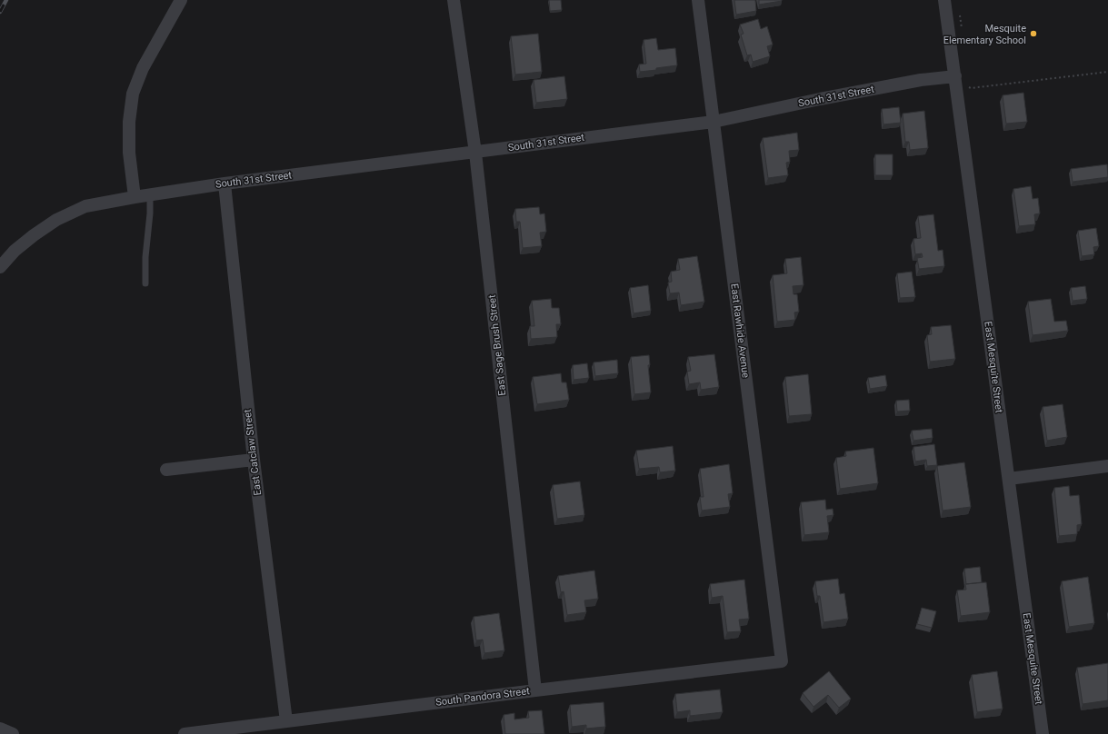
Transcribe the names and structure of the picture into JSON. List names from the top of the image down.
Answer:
{
  "streets": {
    "street": [
      "South 31st Street",
      "East Rawhide Avenue",
      "East Sage Brush Street",
      "East Mesquite Street",
      "East Catclaw Street",
      "South Pandora Street"
    ]
  },
  "crossings": [
    ["South 31st Street", "East Rawhide Avenue"],
    ["South 31st Street", "East Sage Brush Street"],
    ["South 31st Street", "East Mesquite Street"],
    ["South 31st Street", "East Catclaw Street"],
    ["East Rawhide Avenue", "South Pandora Street"],
    ["East Sage Brush Street", "South Pandora Street"],
    ["East Catclaw Street", "South Pandora Street"]
  ],
  "places": ["Mesquite Elementary School"]
}
